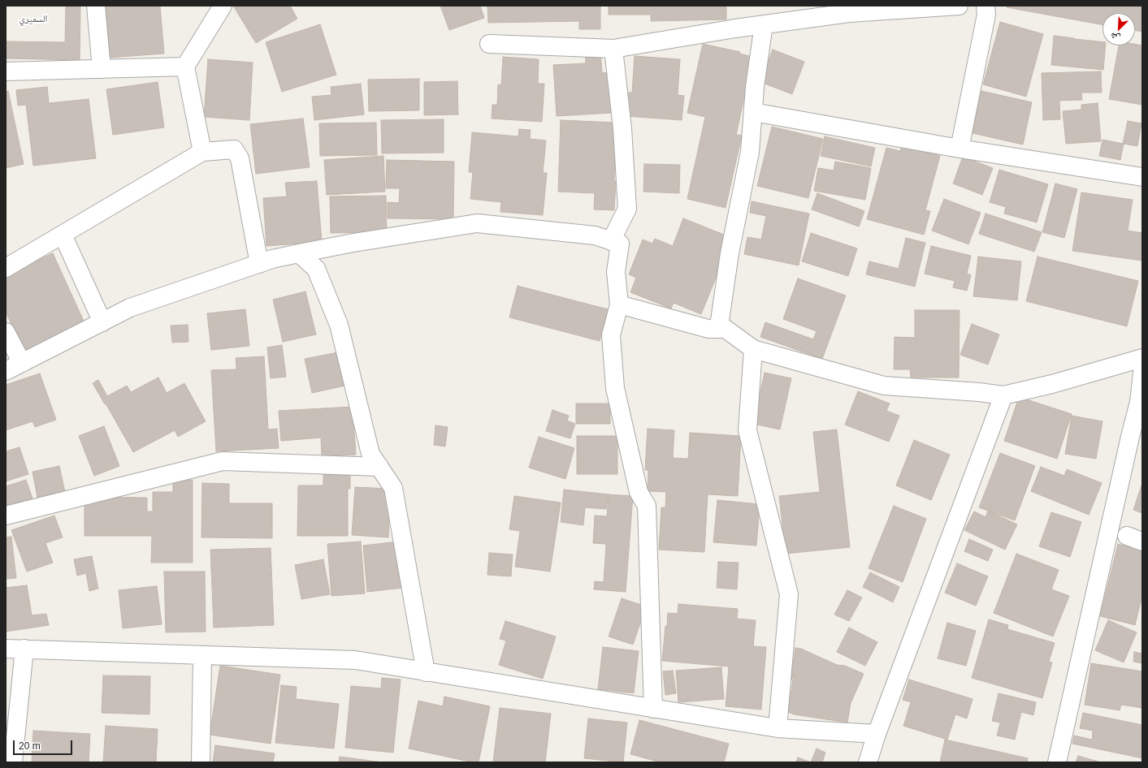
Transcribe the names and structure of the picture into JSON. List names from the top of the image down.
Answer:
{
  "districts": ["السميري"],
  "scale_bar": "20 m",
  "north": "bottom left"
}
